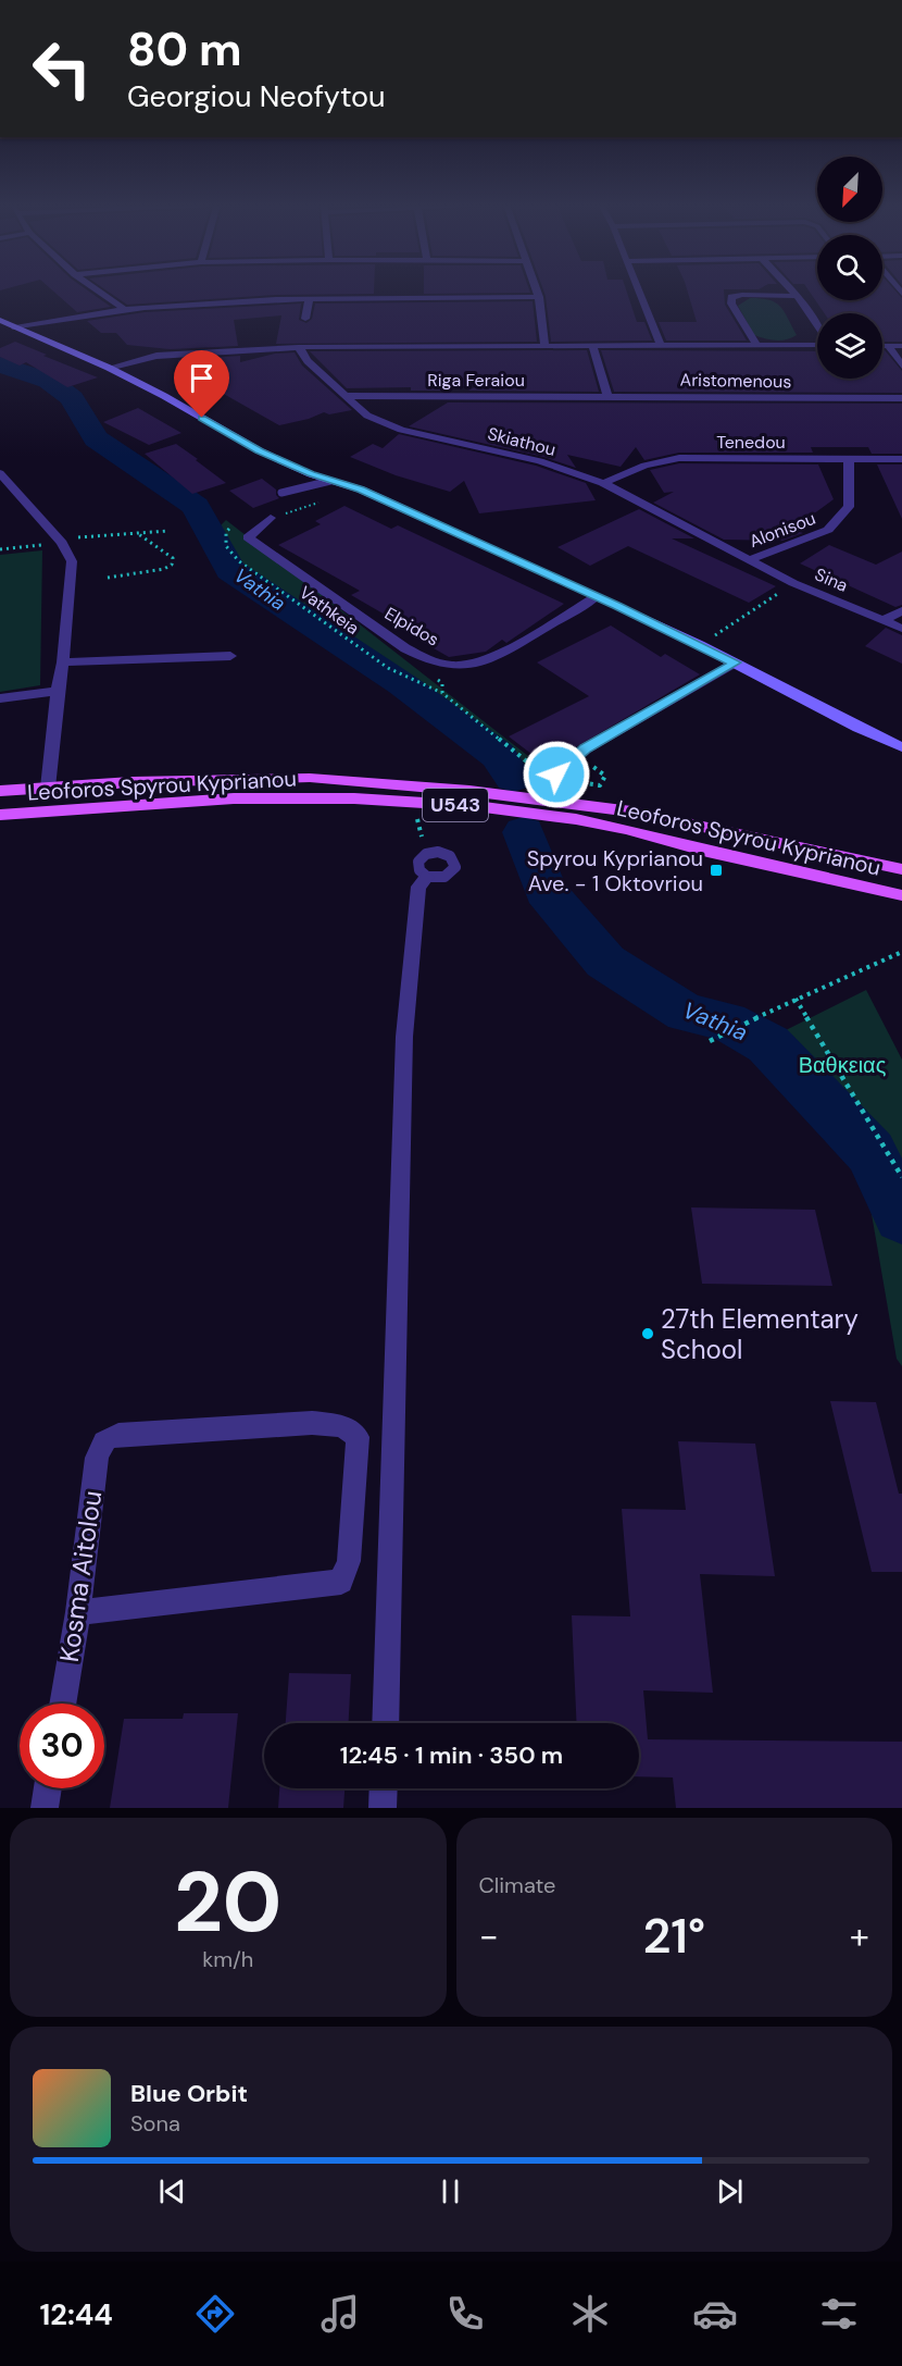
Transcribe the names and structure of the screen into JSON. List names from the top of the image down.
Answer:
{
  "streets": {
    "main road": ["Leoforos Spyrou Kyprianou", "U543"],
    "street": [
      "Riga Feraiou",
      "Aristomenous",
      "Skiathou",
      "Tenedou",
      "Alonisou",
      "Sina",
      "Elpidos",
      "Kosma Aitolou"
    ],
    "path": ["Vathkeia"]
  },
  "crossings": [
    ["Riga Feraiou", "Aristomenous"],
    ["Riga Feraiou", "Skiathou"],
    ["Skiathou", "Tenedou"],
    ["Skiathou", "Alonisou"],
    ["Skiathou", "Sina"],
    ["Tenedou", "Alonisou"],
    ["Alonisou", "Sina"]
  ],
  "water": ["Vathia"],
  "parks": ["Βαθκειας"],
  "places": {
    "transit": ["Spyrou Kyprianou Ave. - 1 Oktovriou"],
    "other": ["27th Elementary School"]
  },
  "north": "bottom left",
  "page": {
    "turn": ["80 m", "Georgiou Neofytou"],
    "limit": "30",
    "trip": "12:45 · 1 min · 350 m",
    "tile": [
      ["20", "km/h"],
      "Climate"
    ],
    "heat": ["−", "21°", "+"],
    "song": ["Blue Orbit", "Sona"],
    "tabs": "12:44"
  }
}
